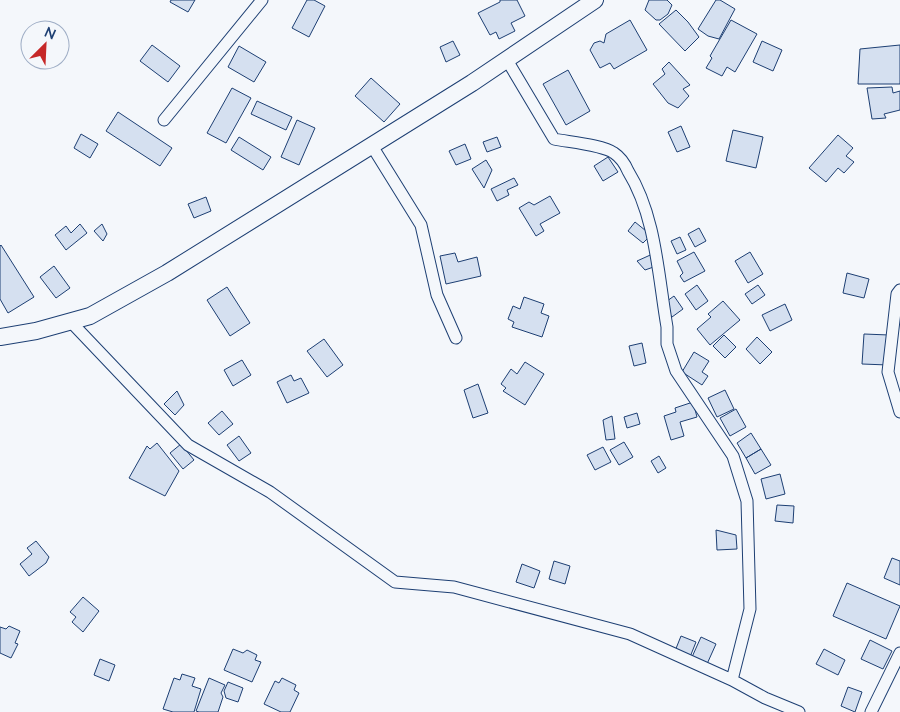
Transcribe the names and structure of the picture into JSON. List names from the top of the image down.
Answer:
{
  "north": "top right"
}
